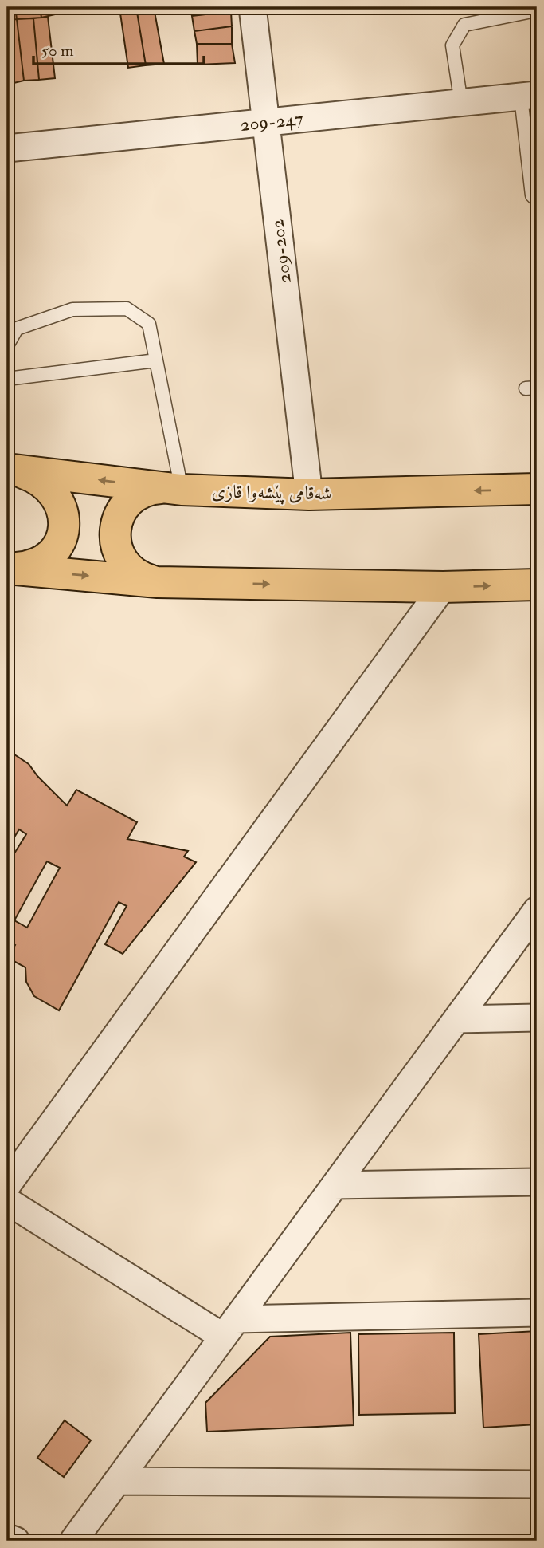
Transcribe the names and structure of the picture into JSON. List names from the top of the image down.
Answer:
{
  "streets": {
    "highway": ["شەقامی پێشەوا قازی"],
    "street": ["209-247", "209-202"]
  },
  "crossings": [
    ["209-247", "209-202"],
    ["209-202", "شەقامی پێشەوا قازی"]
  ],
  "scale_bar": "50 m"
}
